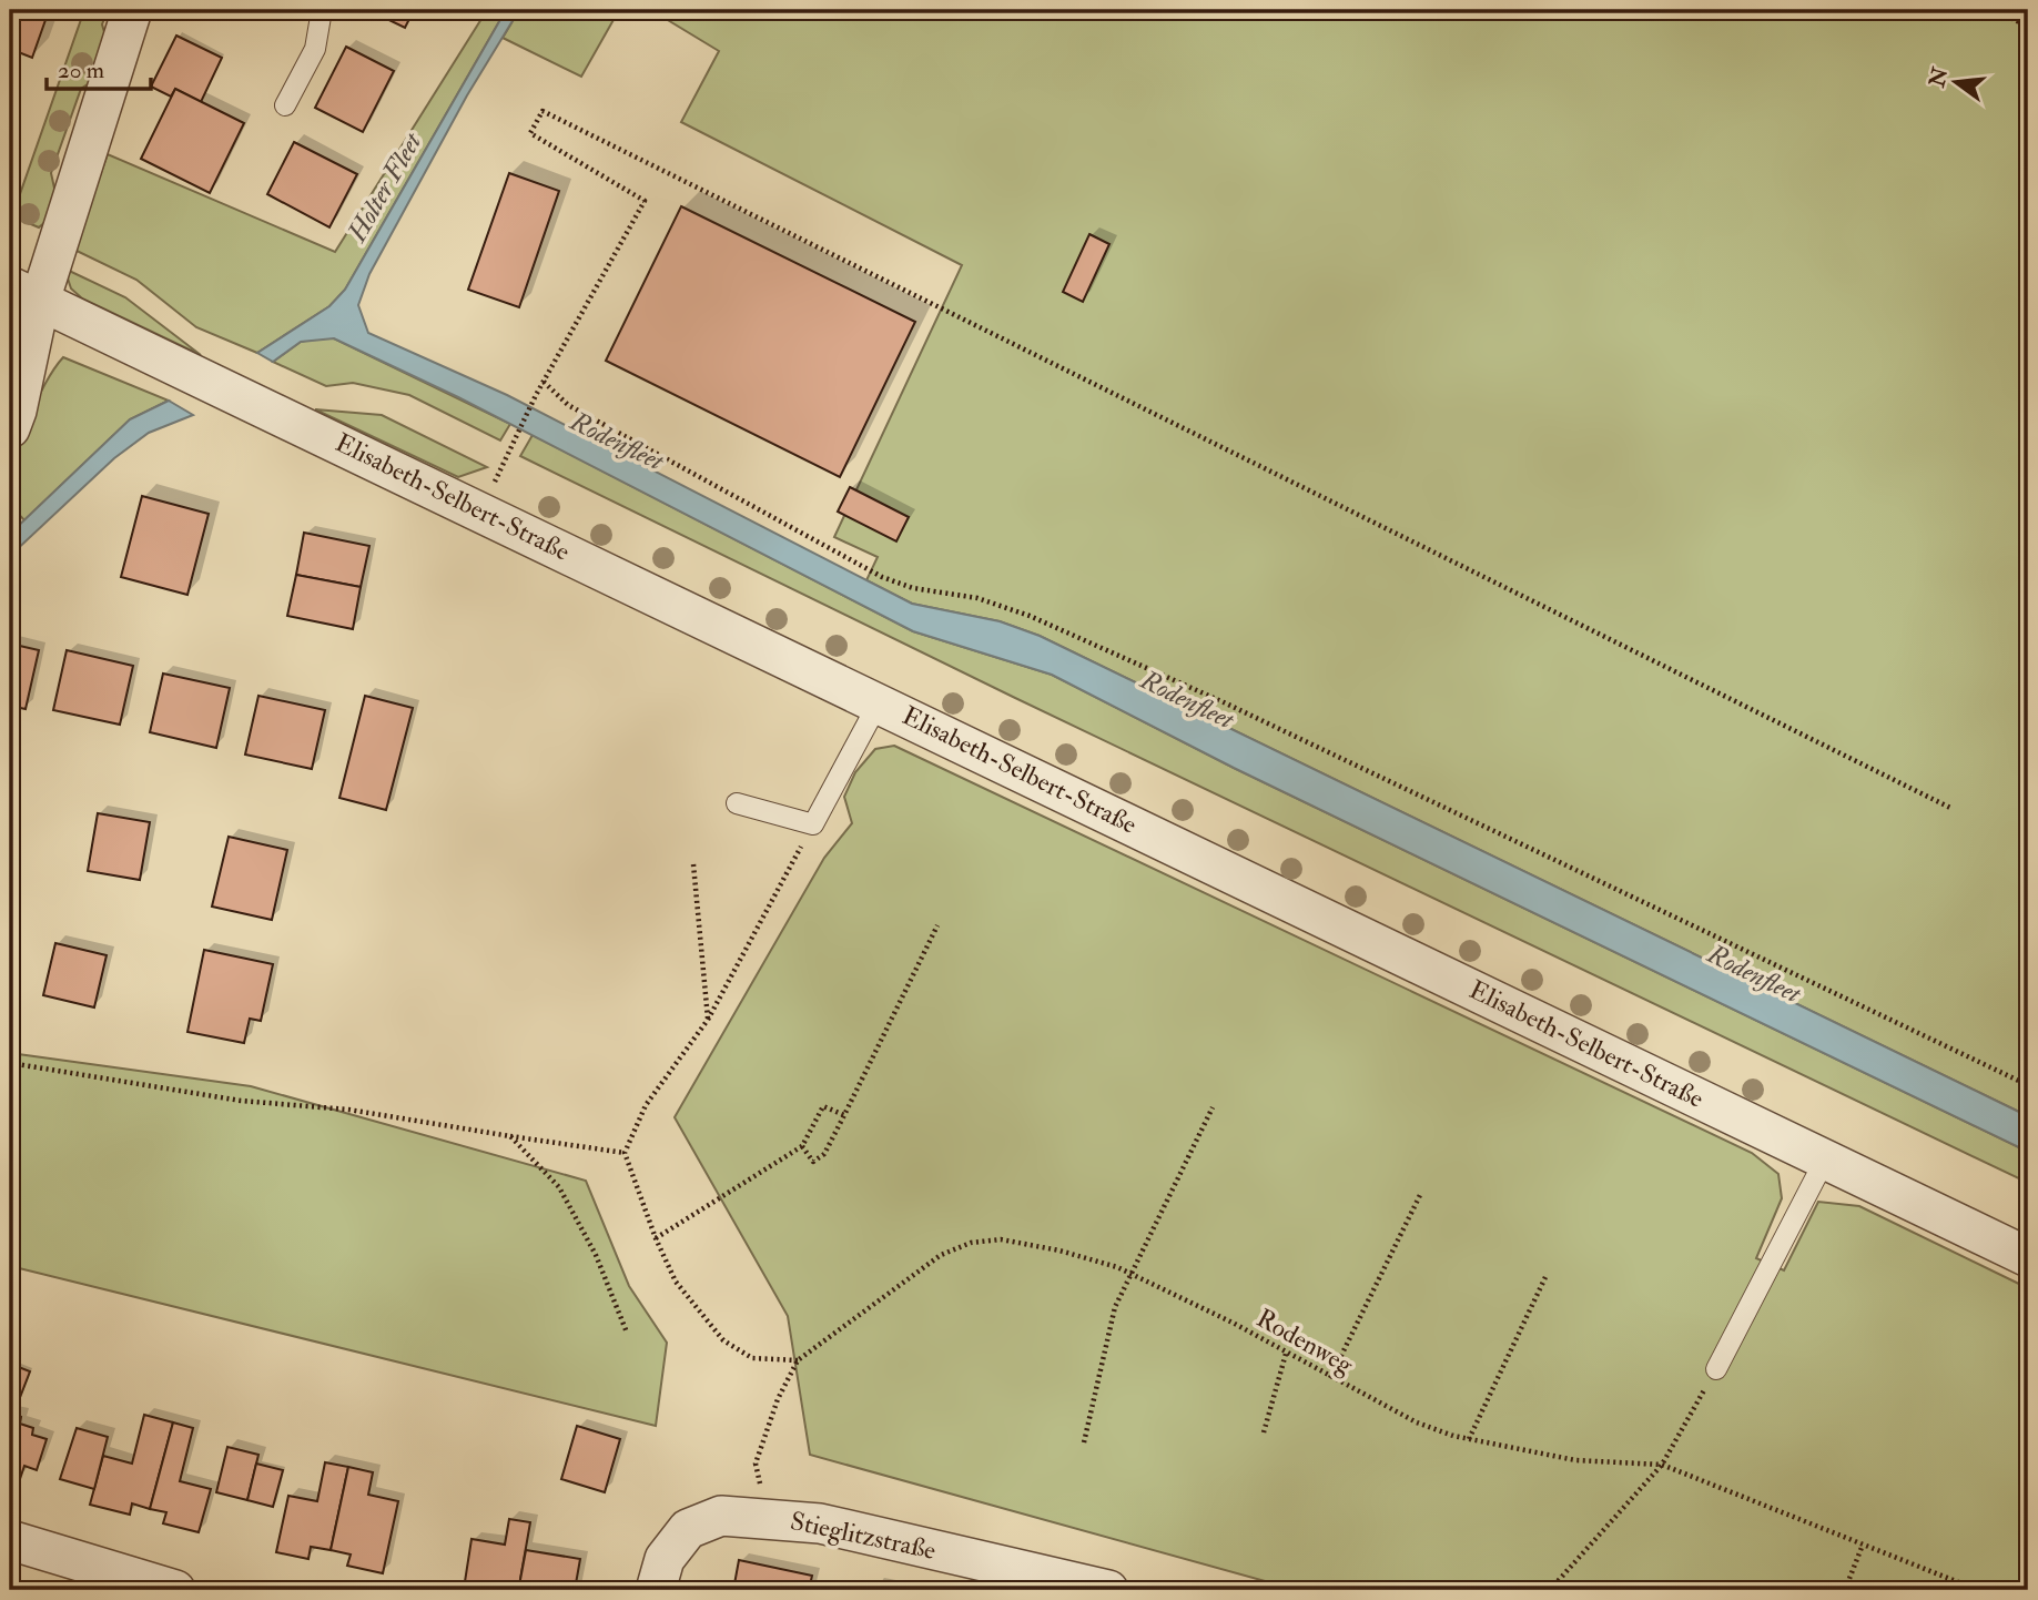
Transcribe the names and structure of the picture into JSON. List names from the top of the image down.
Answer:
{
  "streets": {
    "street": ["Elisabeth-Selbert-Straße", "Stieglitzstraße"],
    "path": ["Rodenweg"]
  },
  "crossings": [
    ["Rodenweg", "Stieglitzstraße"]
  ],
  "water": ["Holter Fleet", "Rodenfleet"],
  "scale_bar": "20 m",
  "north": "left"
}
